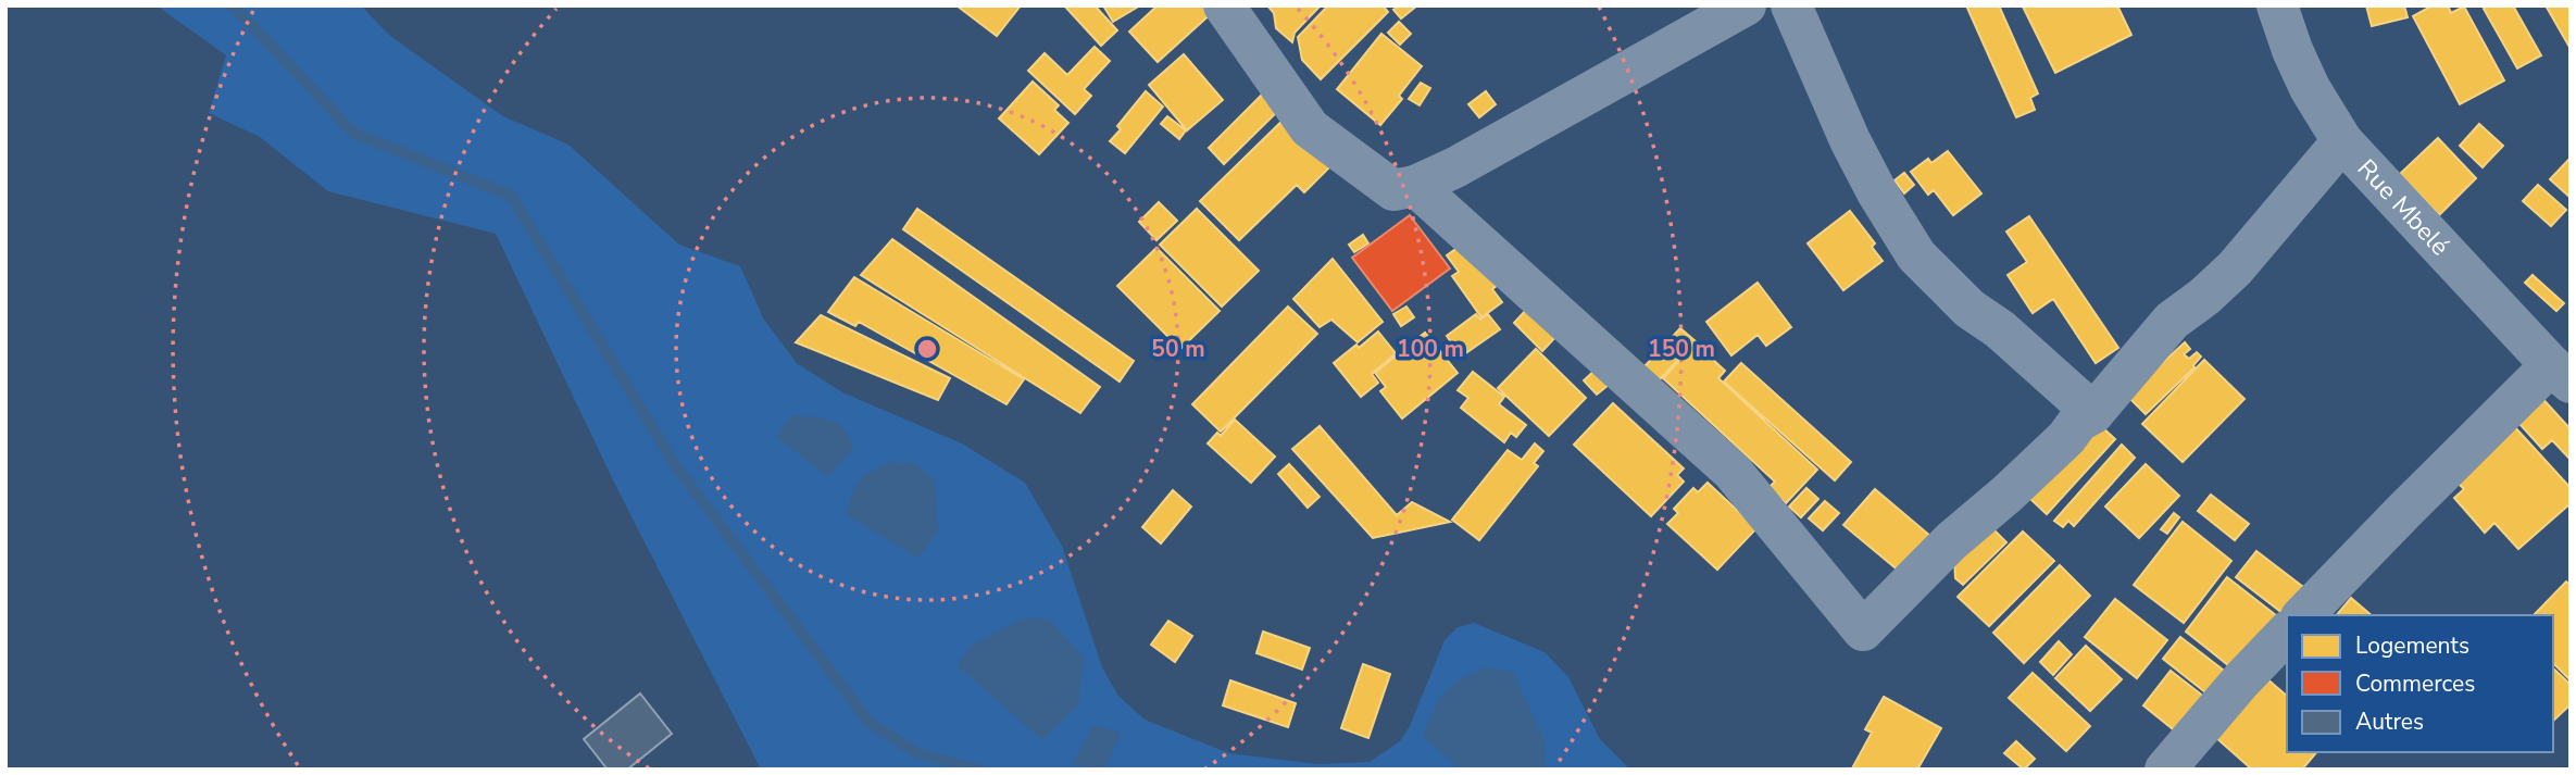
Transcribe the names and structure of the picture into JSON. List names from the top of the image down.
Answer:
{
  "streets": {
    "street": ["Rue Mbelé"]
  },
  "legend": ["Logements", "Commerces", "Autres"],
  "rings": ["50 m", "100 m", "150 m"]
}
